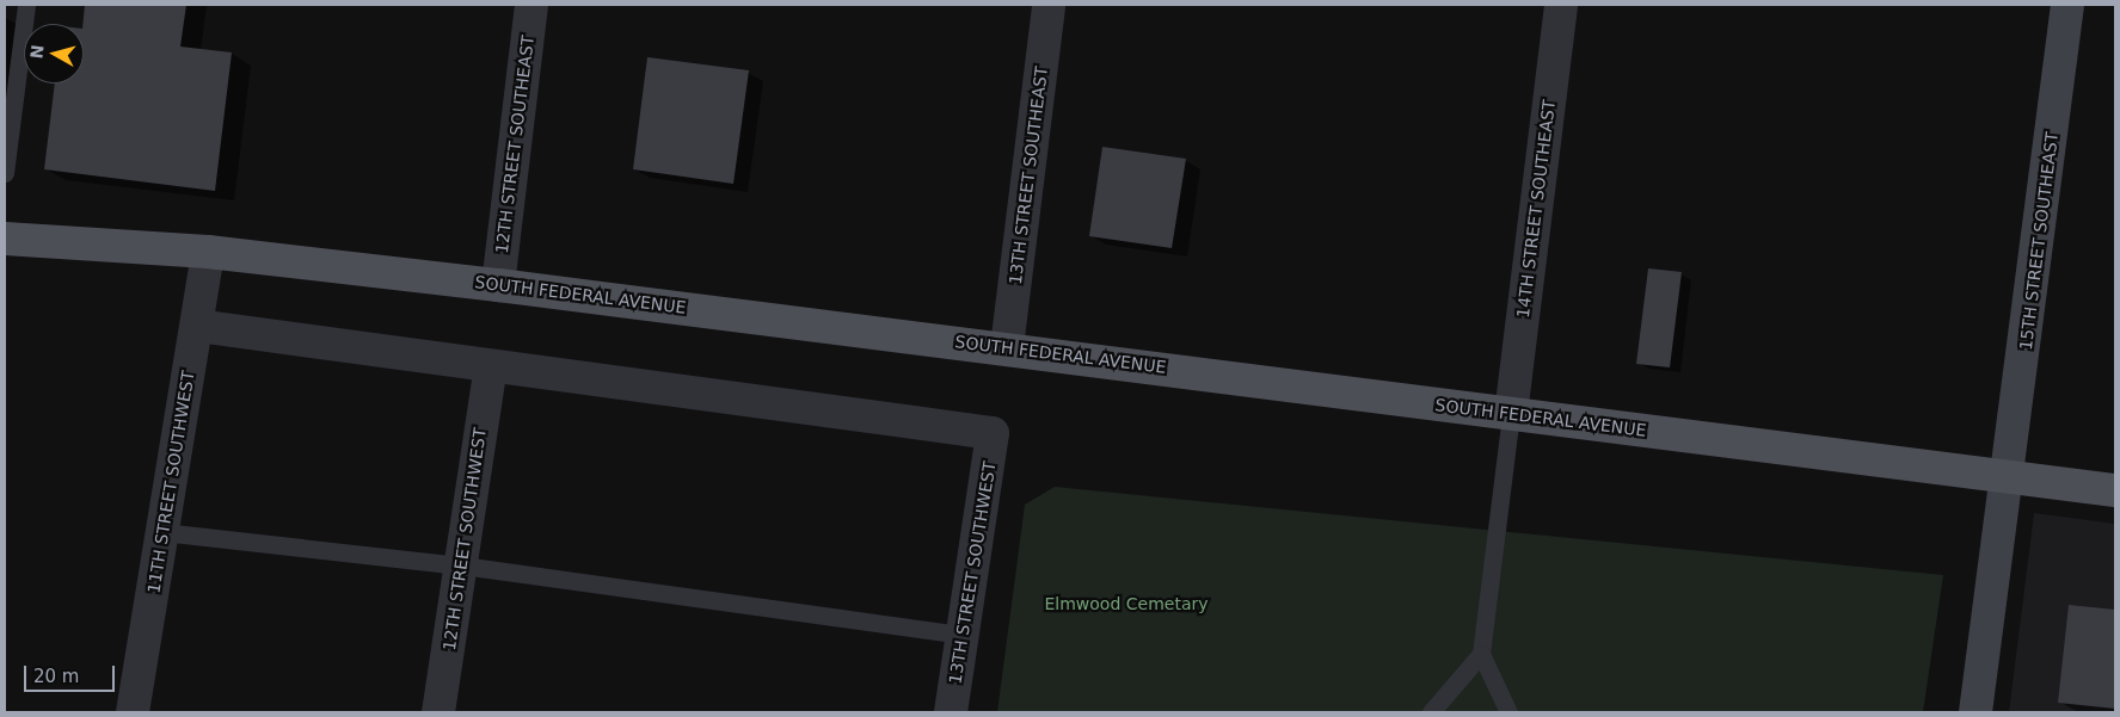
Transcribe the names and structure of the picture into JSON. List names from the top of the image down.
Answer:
{
  "streets": {
    "main road": ["SOUTH FEDERAL AVENUE"],
    "street": [
      "12TH STREET SOUTHEAST",
      "13TH STREET SOUTHEAST",
      "14TH STREET SOUTHEAST",
      "15TH STREET SOUTHEAST",
      "11TH STREET SOUTHWEST",
      "12TH STREET SOUTHWEST",
      "13TH STREET SOUTHWEST"
    ]
  },
  "crossings": [
    ["12TH STREET SOUTHEAST", "SOUTH FEDERAL AVENUE"],
    ["13TH STREET SOUTHEAST", "SOUTH FEDERAL AVENUE"],
    ["14TH STREET SOUTHEAST", "SOUTH FEDERAL AVENUE"],
    ["15TH STREET SOUTHEAST", "SOUTH FEDERAL AVENUE"],
    ["SOUTH FEDERAL AVENUE", "11TH STREET SOUTHWEST"],
    ["12TH STREET SOUTHWEST", "13TH STREET SOUTHWEST"]
  ],
  "parks": ["Elmwood Cemetary"],
  "scale_bar": "20 m",
  "north": "left"
}
